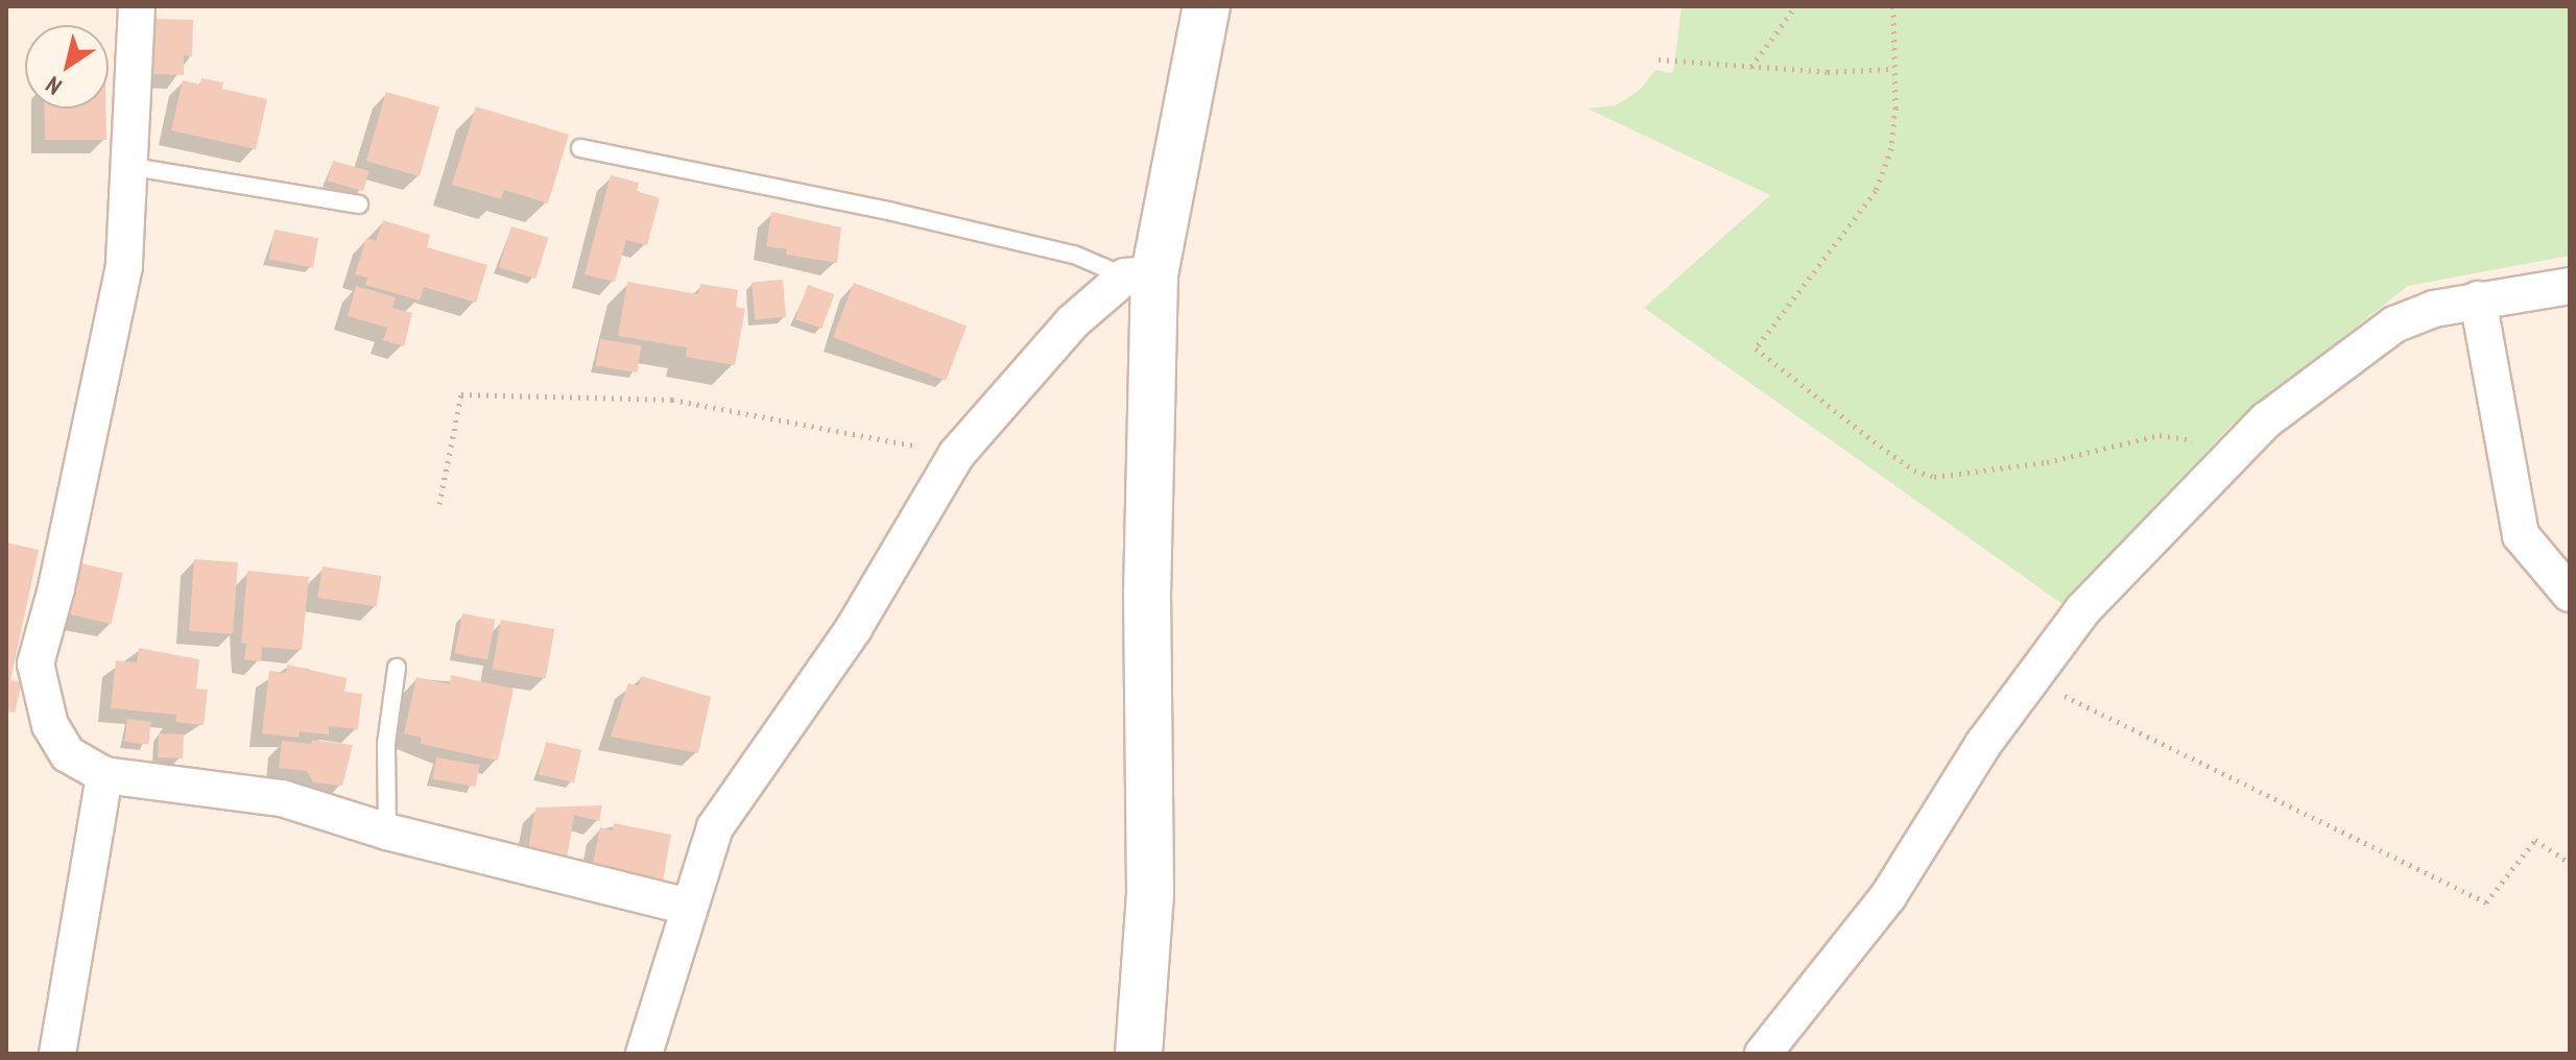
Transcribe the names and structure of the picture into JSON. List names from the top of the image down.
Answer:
{
  "north": "bottom left"
}
